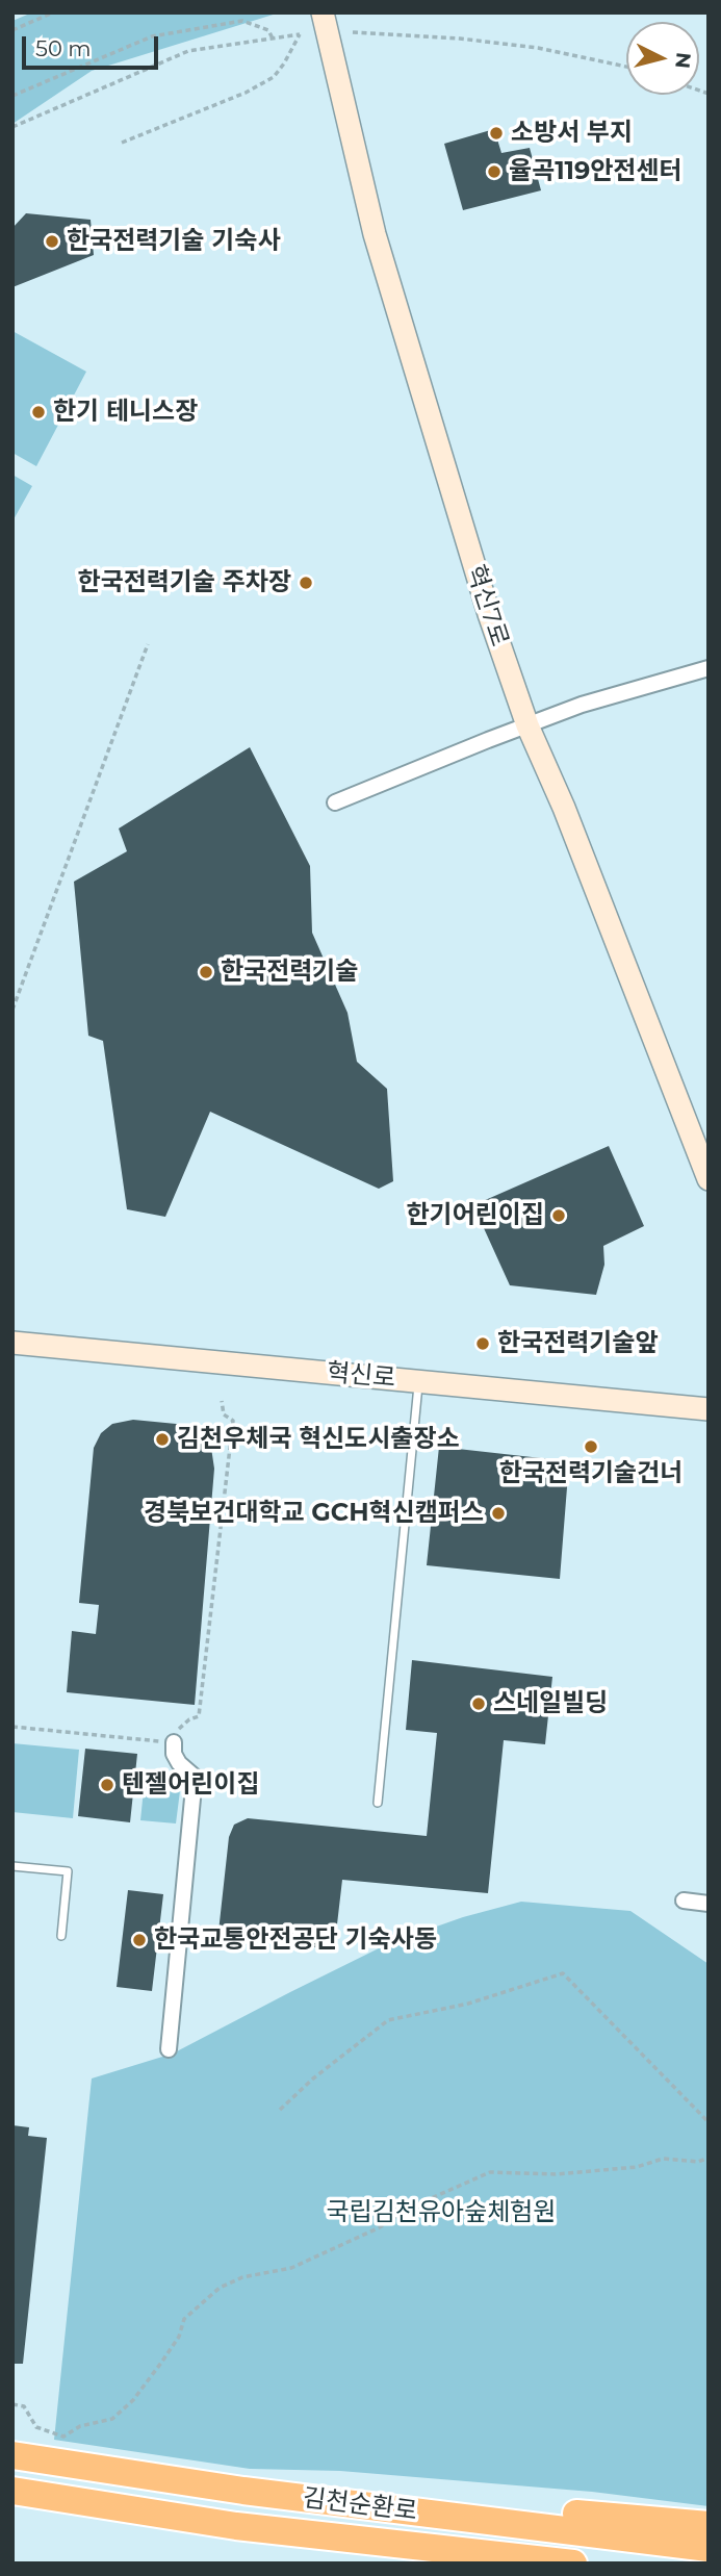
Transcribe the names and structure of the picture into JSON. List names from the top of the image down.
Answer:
{
  "streets": {
    "highway": ["김천순환로"],
    "street": ["혁신7로", "혁신로"]
  },
  "parks": ["국립김천유아숲체험원"],
  "places": [
    "소방서 부지",
    "율곡119안전센터",
    "한국전력기술 기숙사",
    "한기 테니스장",
    "한국전력기술 주차장",
    "한국전력기술",
    "한기어린이집",
    "한국전력기술앞",
    "김천우체국 혁신도시출장소",
    "한국전력기술건너",
    "경북보건대학교 GCH혁신캠퍼스",
    "스네일빌딩",
    "텐젤어린이집",
    "한국교통안전공단 기숙사동"
  ],
  "scale_bar": "50 m",
  "north": "right"
}
